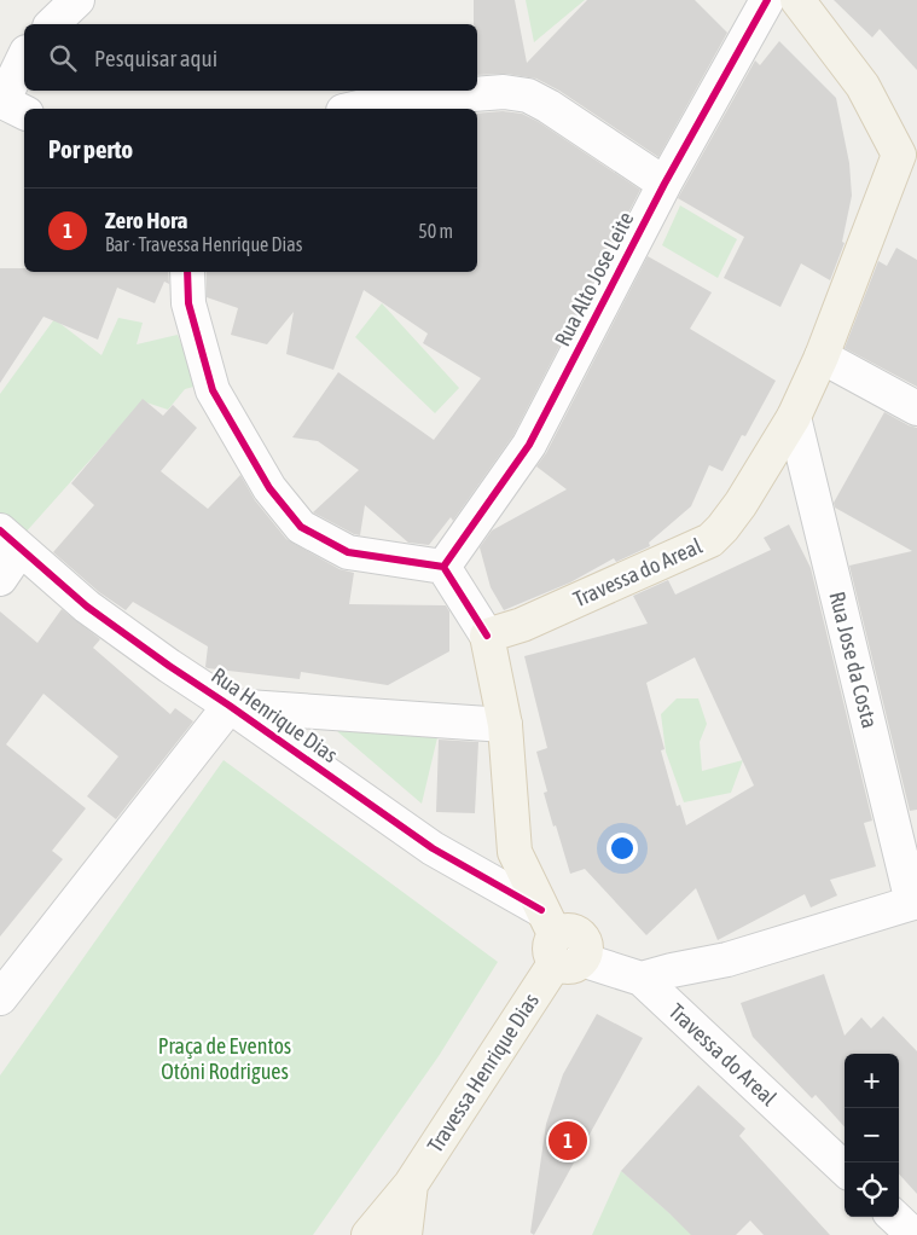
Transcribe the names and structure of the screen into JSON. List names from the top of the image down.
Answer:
{
  "streets": {
    "main road": ["Travessa do Areal", "Travessa Henrique Dias"],
    "street": ["Rua Alto Jose Leite", "Rua Jose da Costa", "Rua Henrique Dias"]
  },
  "crossings": [
    ["Travessa do Areal", "Rua Jose da Costa"],
    ["Travessa do Areal", "Rua Henrique Dias"],
    ["Travessa do Areal", "Travessa Henrique Dias"],
    ["Rua Henrique Dias", "Travessa Henrique Dias"]
  ],
  "parks": ["Praça de Eventos Otóni Rodrigues"],
  "page": {
    "search": "Pesquisar aqui",
    "heading": "Por perto",
    "list": [
      {
        "mark": "1",
        "name": "Zero Hora",
        "note": "Bar · Travessa Henrique Dias",
        "value": "50 m"
      }
    ],
    "map_buttons": ["+", "−"],
    "pins": "1"
  }
}
